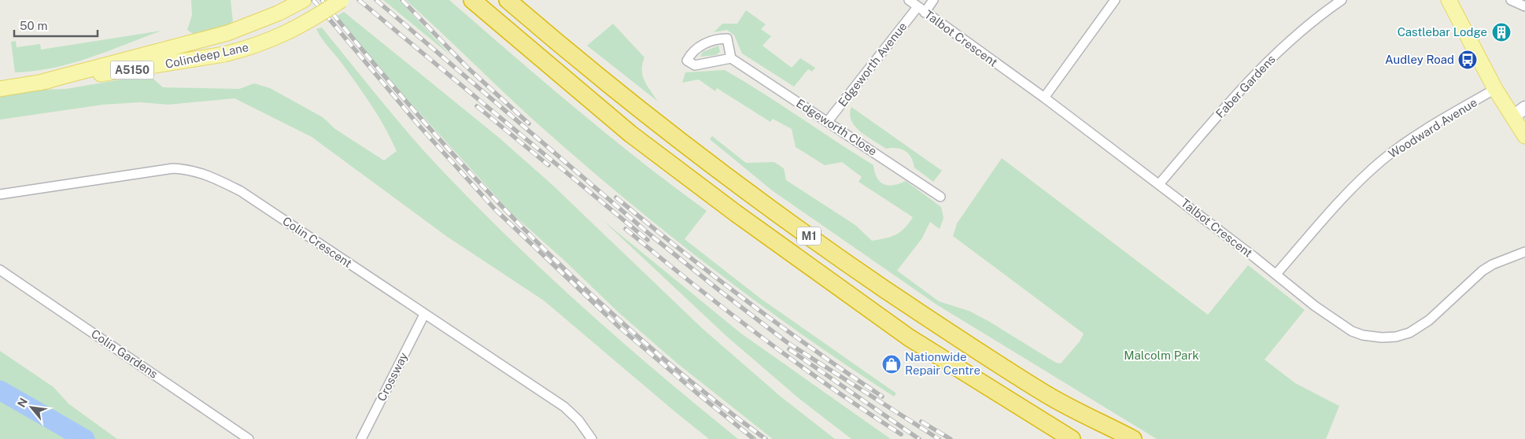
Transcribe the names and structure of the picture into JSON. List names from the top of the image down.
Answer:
{
  "streets": {
    "highway": ["M1"],
    "main road": ["Colindeep Lane", "A5150"],
    "street": [
      "Talbot Crescent",
      "Edgeworth Avenue",
      "Faber Gardens",
      "Edgeworth Close",
      "Woodward Avenue",
      "Colin Crescent",
      "Colin Gardens",
      "Crossway"
    ]
  },
  "crossings": [
    ["Talbot Crescent", "Edgeworth Avenue"],
    ["Talbot Crescent", "Faber Gardens"],
    ["Talbot Crescent", "Woodward Avenue"],
    ["Edgeworth Avenue", "Edgeworth Close"],
    ["Colin Crescent", "Crossway"]
  ],
  "parks": ["Malcolm Park"],
  "places": {
    "building": ["Castlebar Lodge"],
    "bus stop": ["Audley Road"],
    "shop": ["Nationwide Repair Centre"]
  },
  "scale_bar": "50 m",
  "north": "top left"
}
